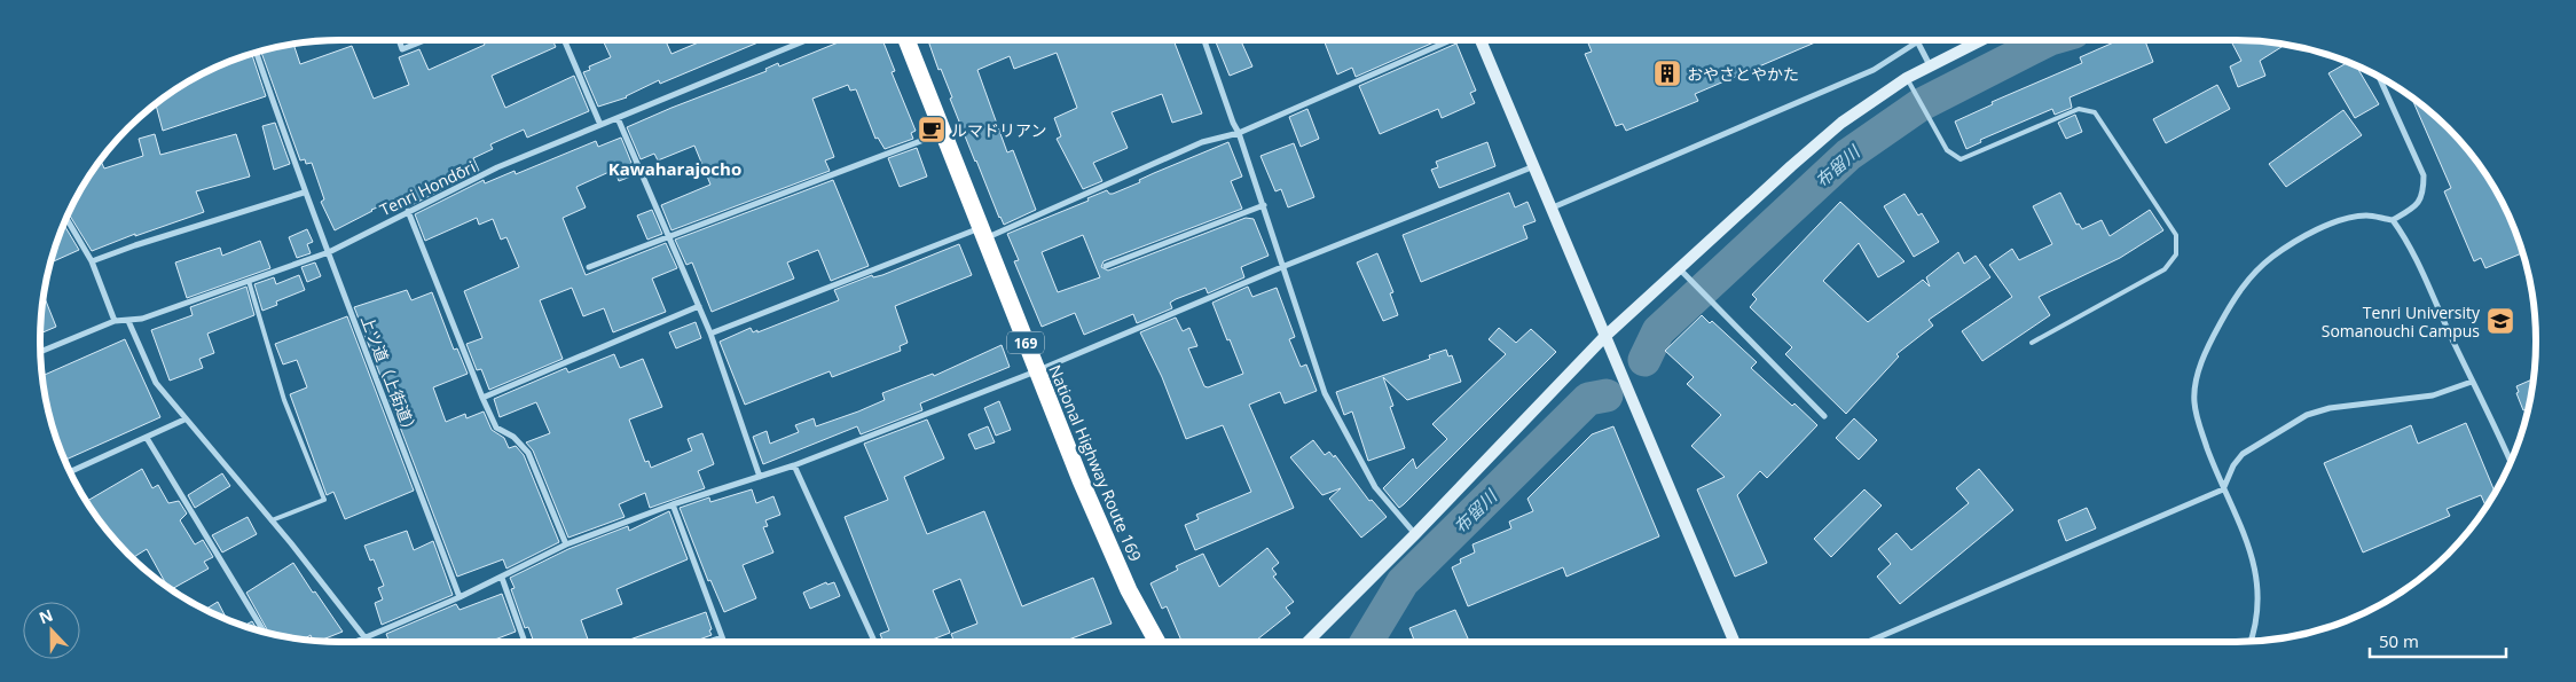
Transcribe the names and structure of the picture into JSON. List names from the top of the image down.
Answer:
{
  "streets": {
    "highway": ["169", "National Highway Route 169"],
    "street": ["Tenri Hondōri", "上ツ道（上街道）"]
  },
  "crossings": [
    ["Tenri Hondōri", "上ツ道（上街道）"]
  ],
  "districts": ["Kawaharajocho"],
  "water": ["布留川"],
  "places": {
    "building": ["おやさとやかた"],
    "cafe": ["ルマドリアン"],
    "school or university": ["Tenri University Somanouchi Campus"]
  },
  "scale_bar": "50 m",
  "north": "top"
}
